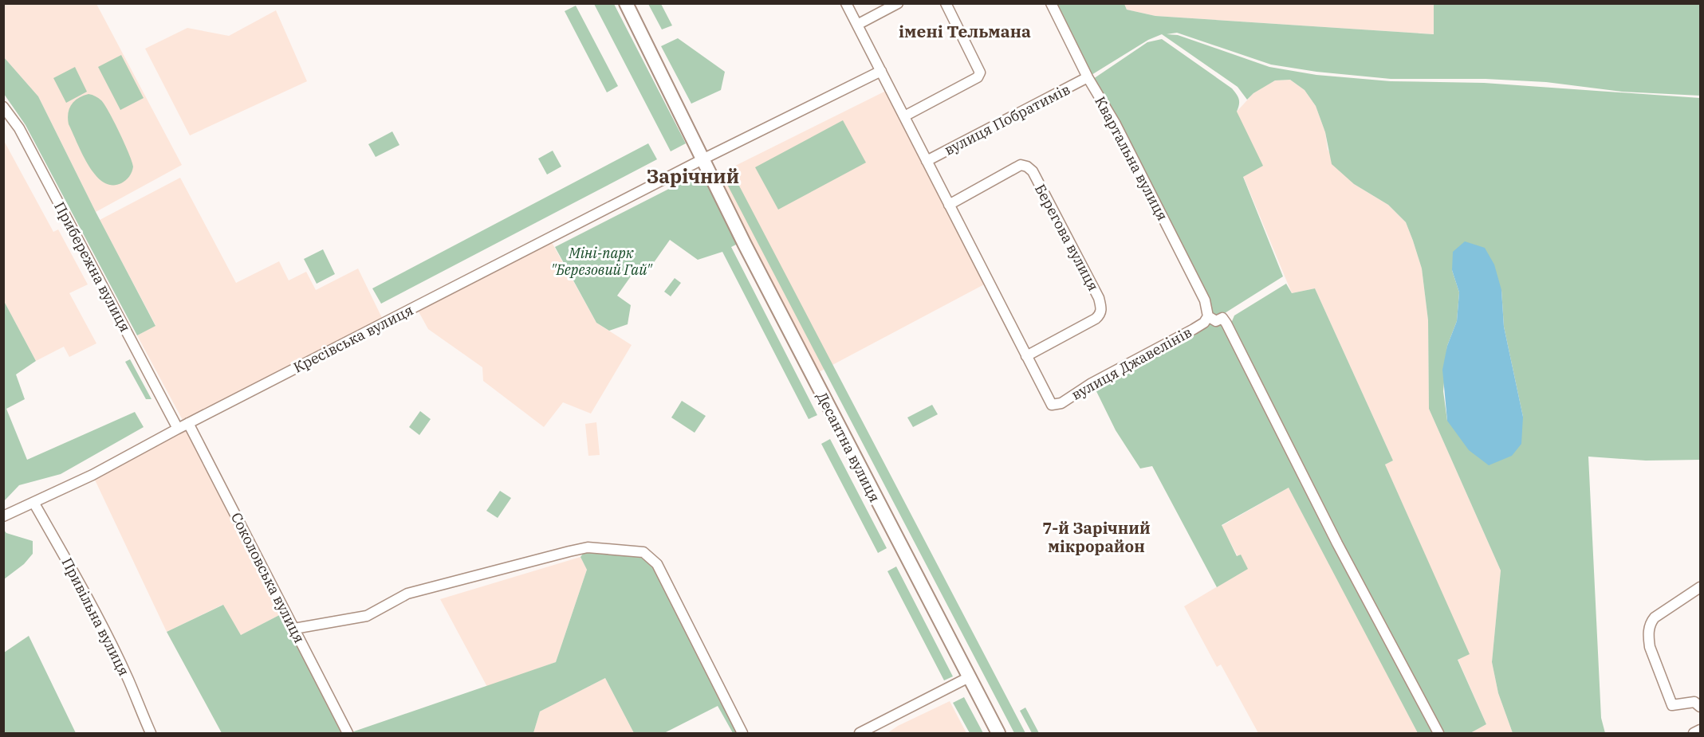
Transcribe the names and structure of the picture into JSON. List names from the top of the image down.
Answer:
{
  "streets": {
    "main road": ["Десантна вулиця"],
    "street": [
      "вулиця Побратимів",
      "Квартальна вулиця",
      "Берегова вулиця",
      "Прибережна вулиця",
      "Кресівська вулиця",
      "вулиця Джавелінів",
      "Соколовська вулиця",
      "Привільна вулиця"
    ]
  },
  "crossings": [
    ["вулиця Побратимів", "Квартальна вулиця"],
    ["Квартальна вулиця", "вулиця Джавелінів"],
    ["Берегова вулиця", "вулиця Джавелінів"],
    ["Прибережна вулиця", "Кресівська вулиця"],
    ["Кресівська вулиця", "Десантна вулиця"],
    ["Кресівська вулиця", "Соколовська вулиця"],
    ["Кресівська вулиця", "Привільна вулиця"]
  ],
  "districts": ["імені Тельмана", "Зарічний", "7-й Зарічний мікрорайон"],
  "parks": ["Міні-парк \"Березовий Гай\""]
}
